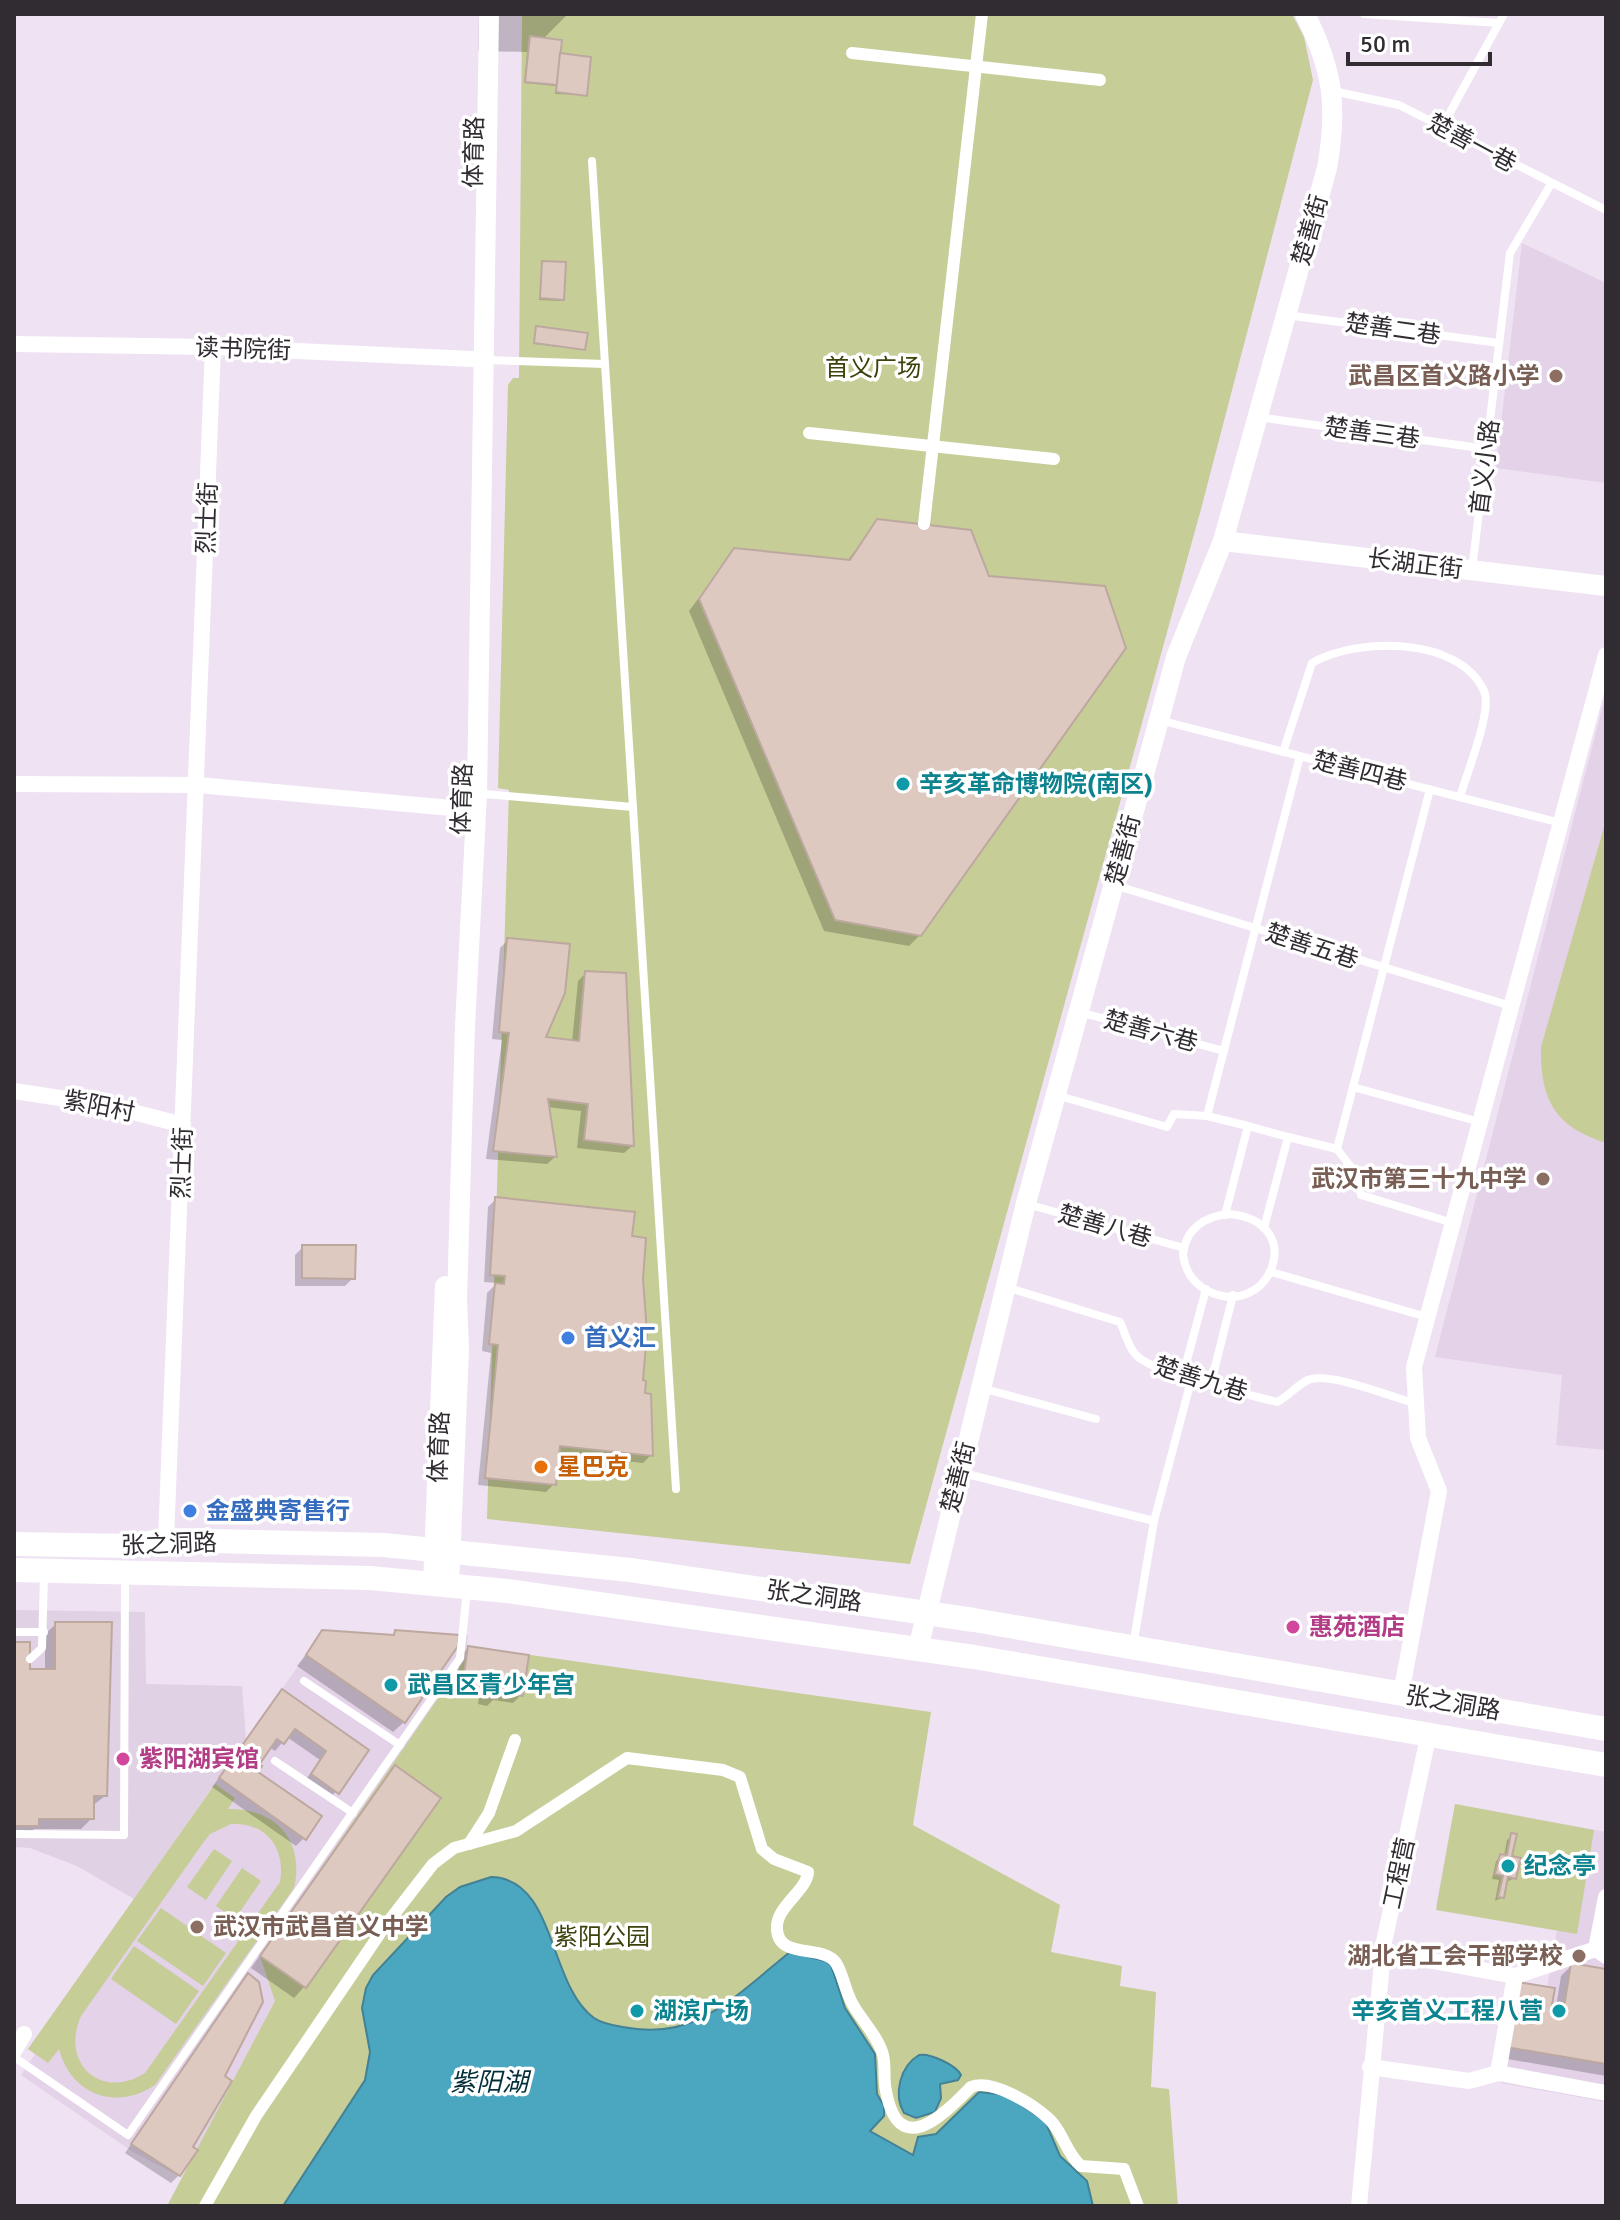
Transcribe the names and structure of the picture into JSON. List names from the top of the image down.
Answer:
{
  "streets": {
    "main road": ["张之洞路"],
    "street": [
      "体育路",
      "楚善街",
      "读书院街",
      "烈士街",
      "长湖正街",
      "紫阳村",
      "工程营"
    ],
    "lane": [
      "楚善一巷",
      "楚善二巷",
      "楚善三巷",
      "首义小路",
      "楚善四巷",
      "楚善五巷",
      "楚善六巷",
      "楚善八巷",
      "楚善九巷"
    ]
  },
  "crossings": [
    ["楚善一巷", "楚善街"],
    ["楚善一巷", "首义小路"],
    ["体育路", "读书院街"],
    ["体育路", "张之洞路"],
    ["楚善街", "楚善二巷"],
    ["楚善街", "楚善三巷"],
    ["楚善街", "长湖正街"],
    ["楚善街", "楚善四巷"],
    ["楚善街", "楚善五巷"],
    ["楚善街", "楚善六巷"],
    ["楚善街", "楚善八巷"],
    ["楚善街", "楚善九巷"],
    ["楚善街", "张之洞路"],
    ["楚善二巷", "首义小路"],
    ["读书院街", "烈士街"],
    ["楚善三巷", "首义小路"],
    ["首义小路", "长湖正街"],
    ["烈士街", "紫阳村"],
    ["烈士街", "张之洞路"],
    ["张之洞路", "工程营"]
  ],
  "water": ["紫阳湖"],
  "parks": ["首义广场", "紫阳公园"],
  "places": [
    "武昌区首义路小学",
    "辛亥革命博物院(南区)",
    "武汉市第三十九中学",
    "首义汇",
    "星巴克",
    "金盛典寄售行",
    "惠苑酒店",
    "武昌区青少年宫",
    "紫阳湖宾馆",
    "纪念亭",
    "武汉市武昌首义中学",
    "湖北省工会干部学校",
    "湖滨广场",
    "辛亥首义工程八营"
  ],
  "scale_bar": "50 m"
}
